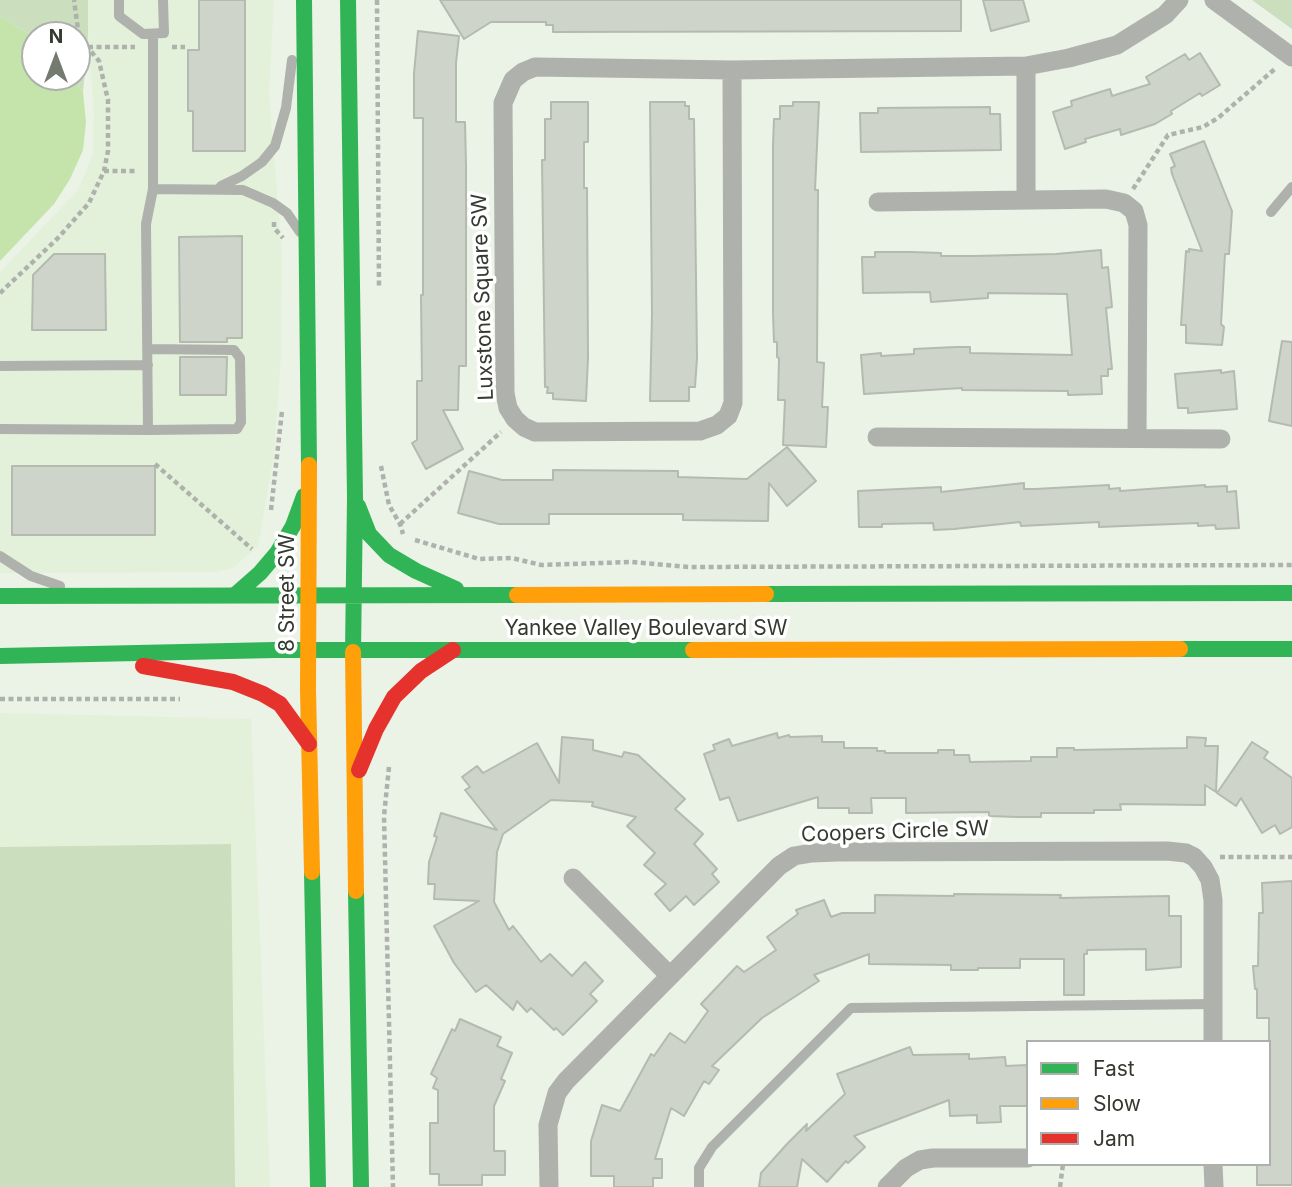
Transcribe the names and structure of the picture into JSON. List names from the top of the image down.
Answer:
{
  "streets": {
    "main road": ["8 Street SW", "Yankee Valley Boulevard SW"],
    "street": ["Luxstone Square SW", "Coopers Circle SW"]
  },
  "crossings": [
    ["8 Street SW", "Yankee Valley Boulevard SW"]
  ],
  "legend": ["Fast", "Slow", "Jam"],
  "north": "top"
}
